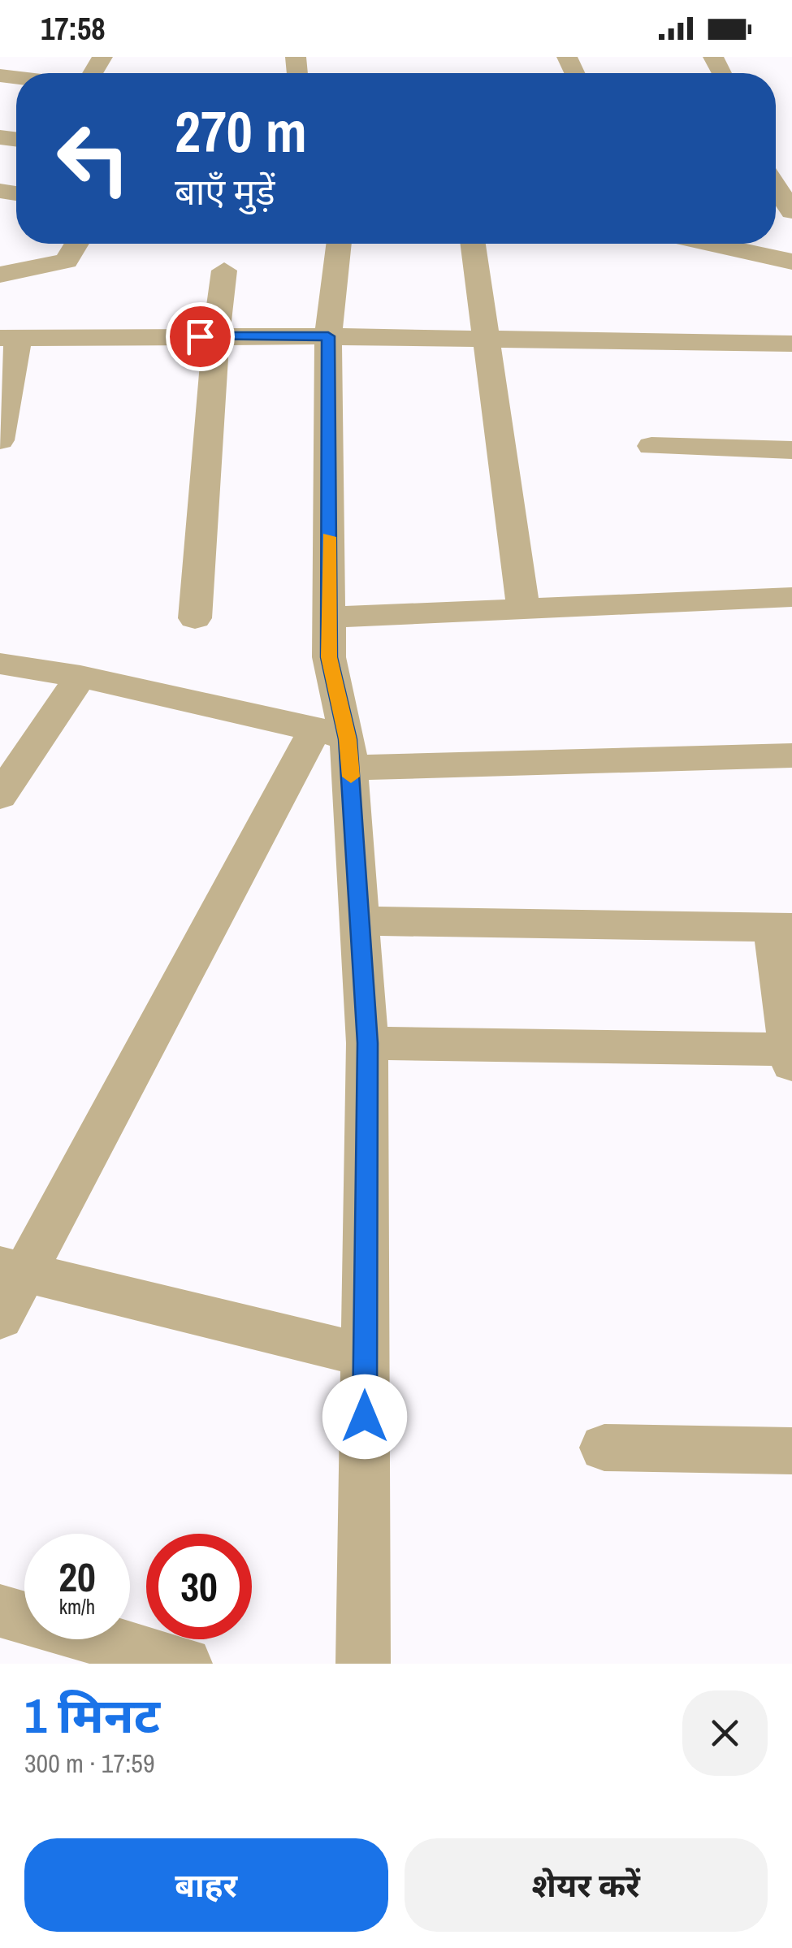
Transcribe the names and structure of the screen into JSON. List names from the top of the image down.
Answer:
{
  "page": {
    "status": "17:58",
    "turn": ["270 m", "बाएँ मुड़ें"],
    "speed": "20 km/h",
    "limit": "30",
    "heading": ["1 मिनट", "300 m · 17:59"],
    "buttons": ["बाहर", "शेयर करें"]
  }
}
